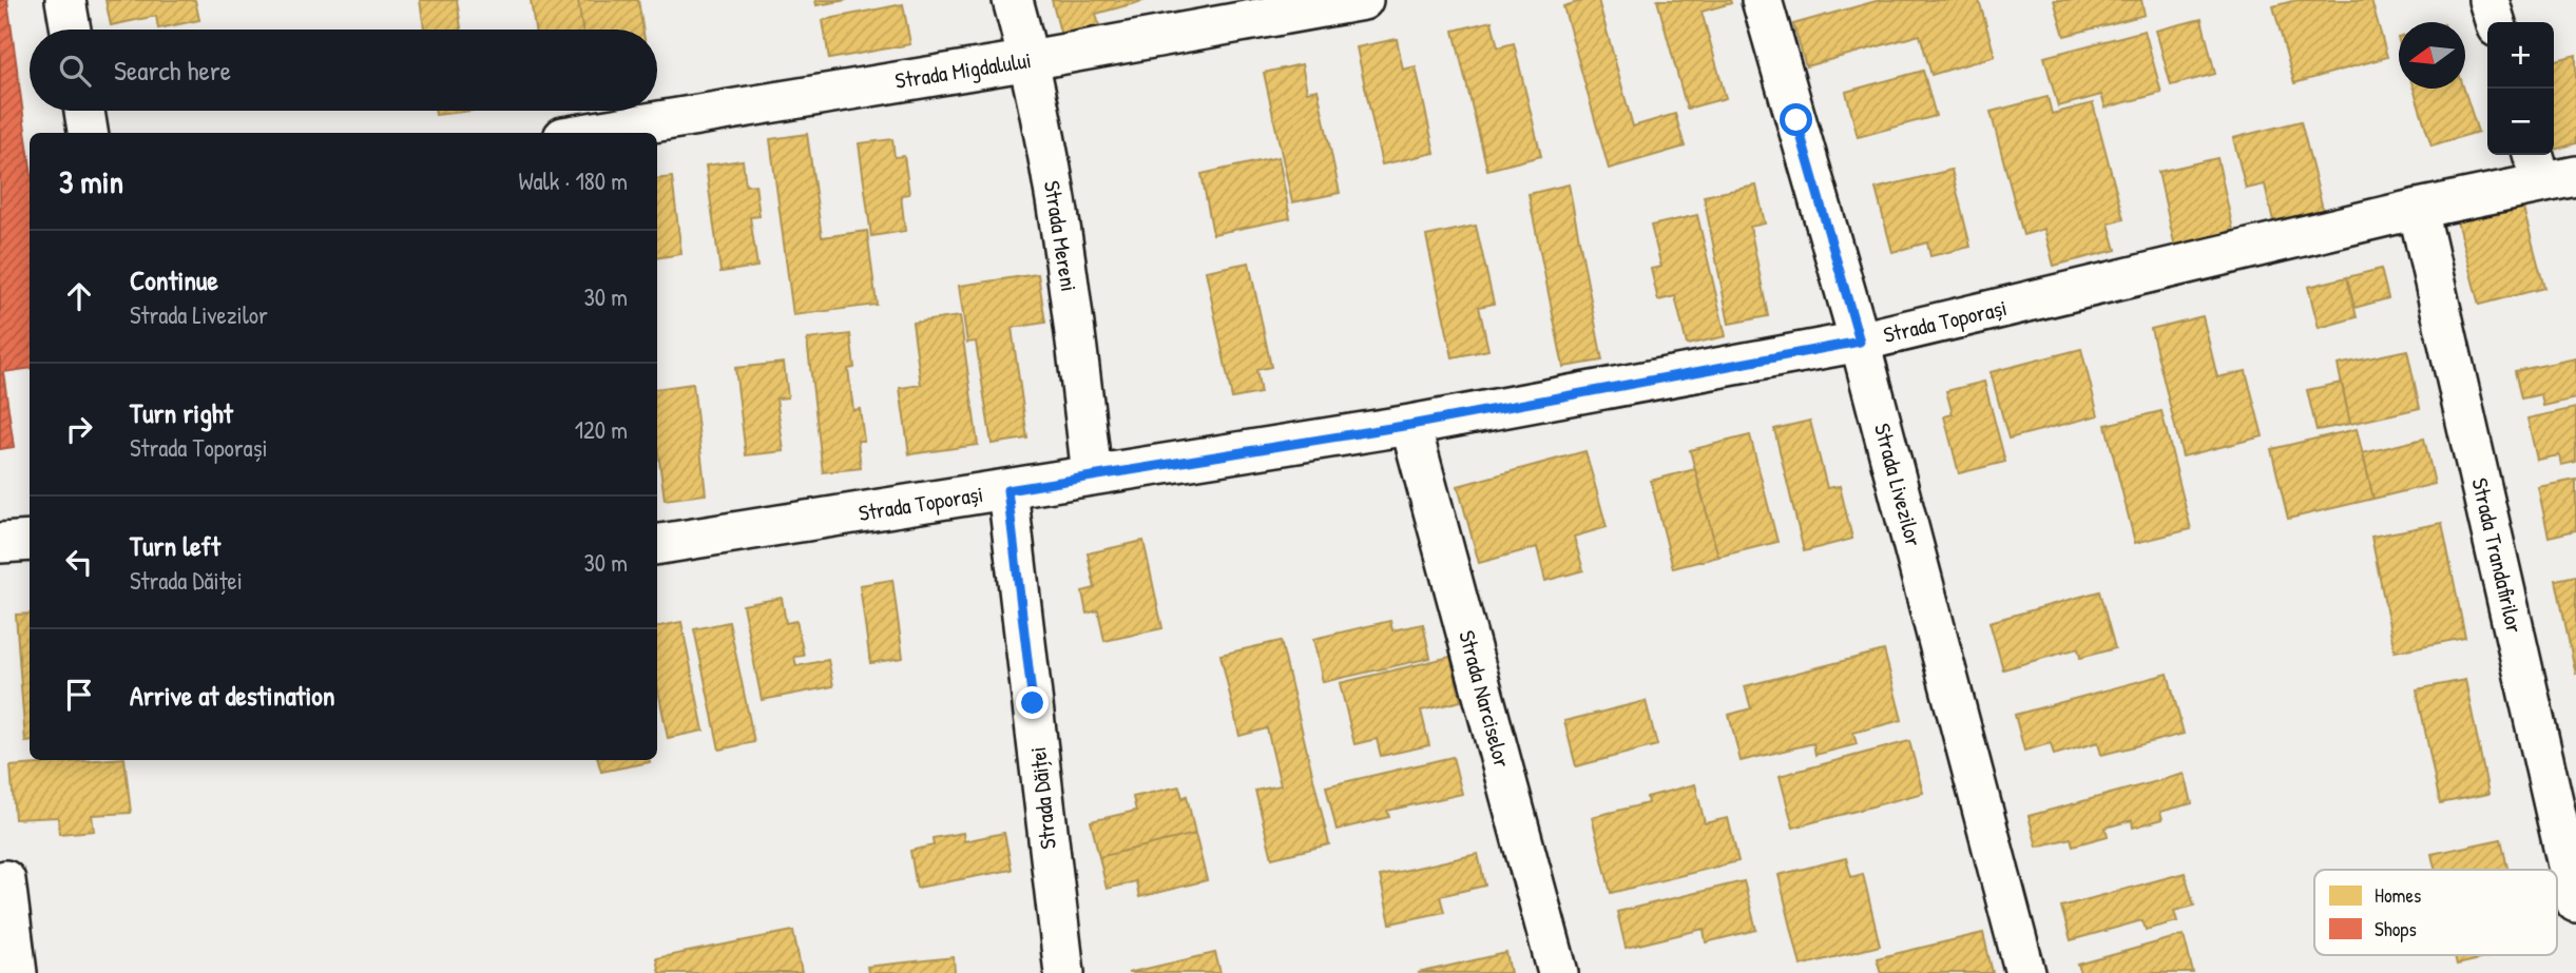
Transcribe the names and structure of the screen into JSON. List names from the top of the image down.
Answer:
{
  "streets": {
    "street": [
      "Strada Migdalului",
      "Strada Mereni",
      "Strada Toporași",
      "Strada Livezilor",
      "Strada Trandafirilor",
      "Strada Narciselor",
      "Strada Dăiței"
    ]
  },
  "crossings": [
    ["Strada Migdalului", "Strada Mereni"],
    ["Strada Mereni", "Strada Toporași"],
    ["Strada Toporași", "Strada Livezilor"],
    ["Strada Toporași", "Strada Trandafirilor"],
    ["Strada Toporași", "Strada Narciselor"],
    ["Strada Toporași", "Strada Dăiței"]
  ],
  "legend": ["Homes", "Shops"],
  "north": "left",
  "page": {
    "map_buttons": ["+", "−"],
    "search": "Search here",
    "heading": ["3 min", "Walk · 180 m"],
    "list": [
      ["Continue", "Strada Livezilor", "30 m"],
      ["Turn right", "Strada Toporași", "120 m"],
      ["Turn left", "Strada Dăiței", "30 m"],
      "Arrive at destination"
    ]
  }
}
